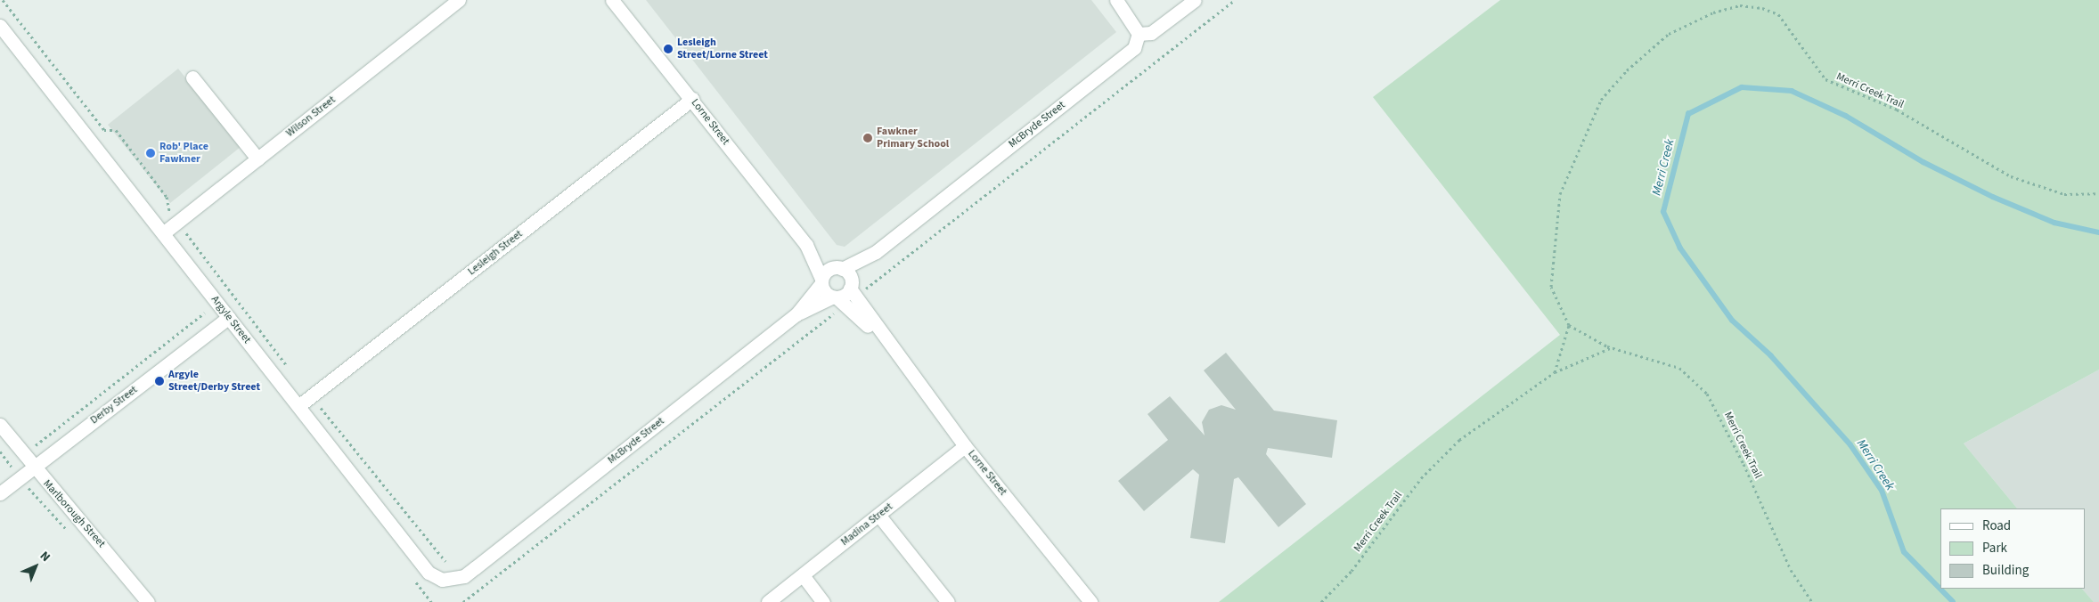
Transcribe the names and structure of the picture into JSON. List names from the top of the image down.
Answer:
{
  "streets": {
    "street": [
      "Wilson Street",
      "Lorne Street",
      "McBryde Street",
      "Lesleigh Street",
      "Argyle Street",
      "Derby Street",
      "Marlborough Street",
      "Madina Street"
    ],
    "path": ["Merri Creek Trail"]
  },
  "crossings": [
    ["Wilson Street", "Argyle Street"],
    ["Lorne Street", "McBryde Street"],
    ["Lorne Street", "Lesleigh Street"],
    ["Lorne Street", "Madina Street"],
    ["McBryde Street", "Argyle Street"],
    ["Lesleigh Street", "Argyle Street"],
    ["Argyle Street", "Derby Street"],
    ["Derby Street", "Marlborough Street"]
  ],
  "water": ["Merri Creek"],
  "places": [
    "Lesleigh Street/Lorne Street",
    "Fawkner Primary School",
    "Rob' Place Fawkner",
    "Argyle Street/Derby Street"
  ],
  "legend": ["Road", "Park", "Building"],
  "north": "top right"
}
